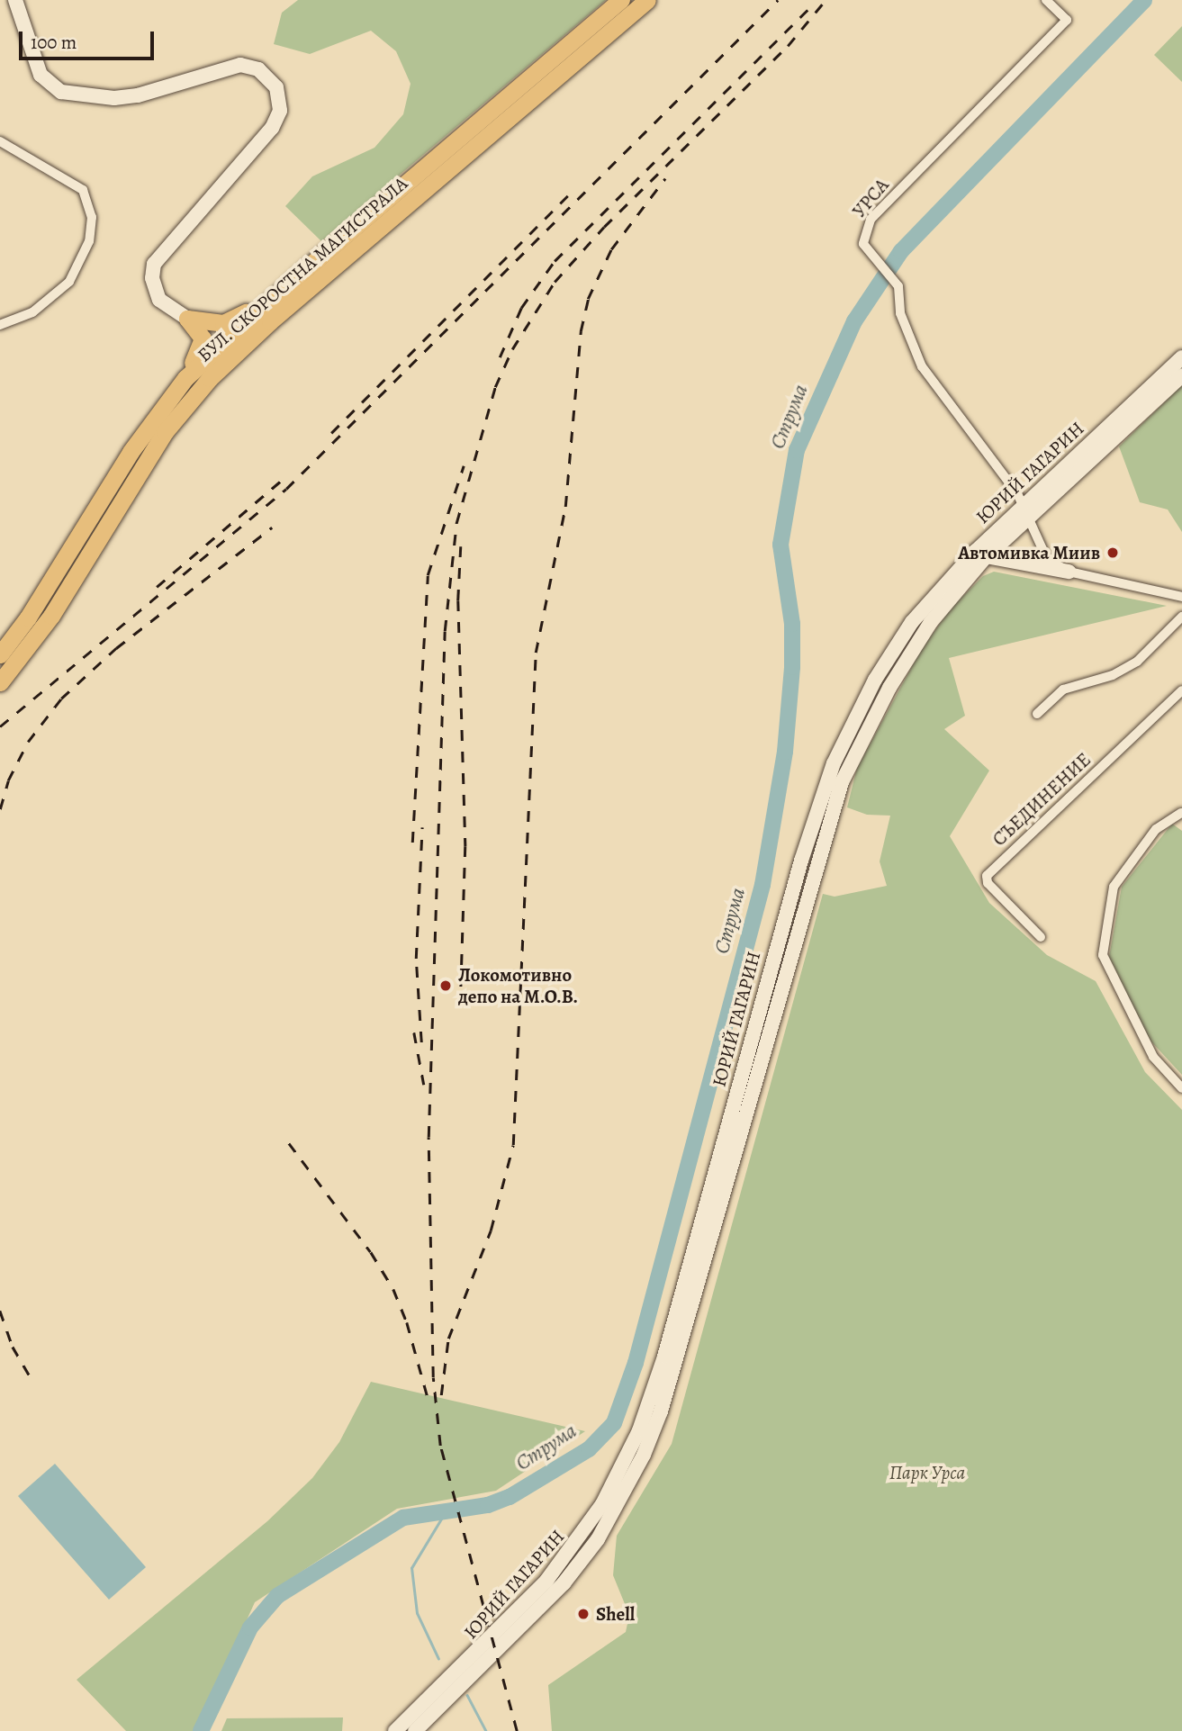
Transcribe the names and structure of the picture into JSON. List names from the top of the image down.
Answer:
{
  "streets": {
    "highway": ["БУЛ. СКОРОСТНА МАГИСТРАЛА"],
    "street": ["УРСА", "ЮРИЙ ГАГАРИН", "СЪЕДИНЕНИЕ"]
  },
  "crossings": [
    ["УРСА", "ЮРИЙ ГАГАРИН"]
  ],
  "water": ["Струма"],
  "parks": ["Парк Урса"],
  "places": ["Автомивка Миив", "Локомотивно депо на М.О.В.", "Shell"],
  "scale_bar": "100 m"
}
